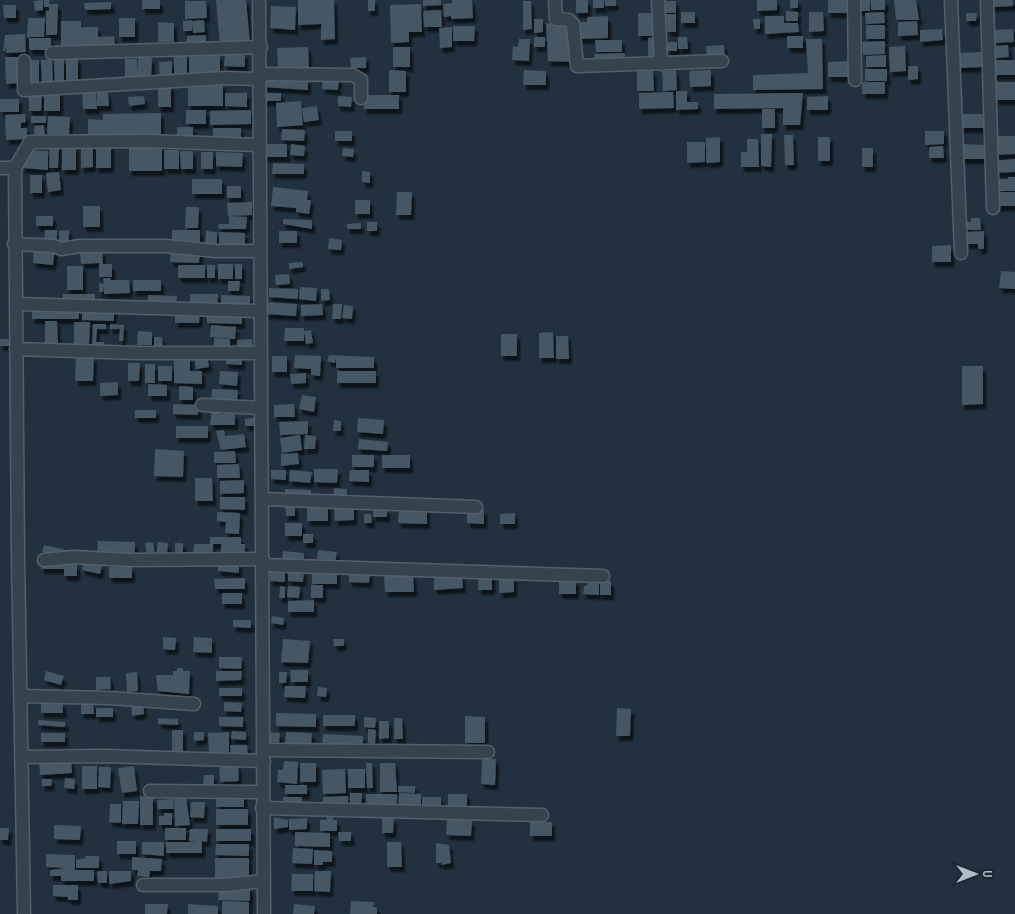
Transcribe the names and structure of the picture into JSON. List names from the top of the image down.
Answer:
{
  "north": "right"
}
